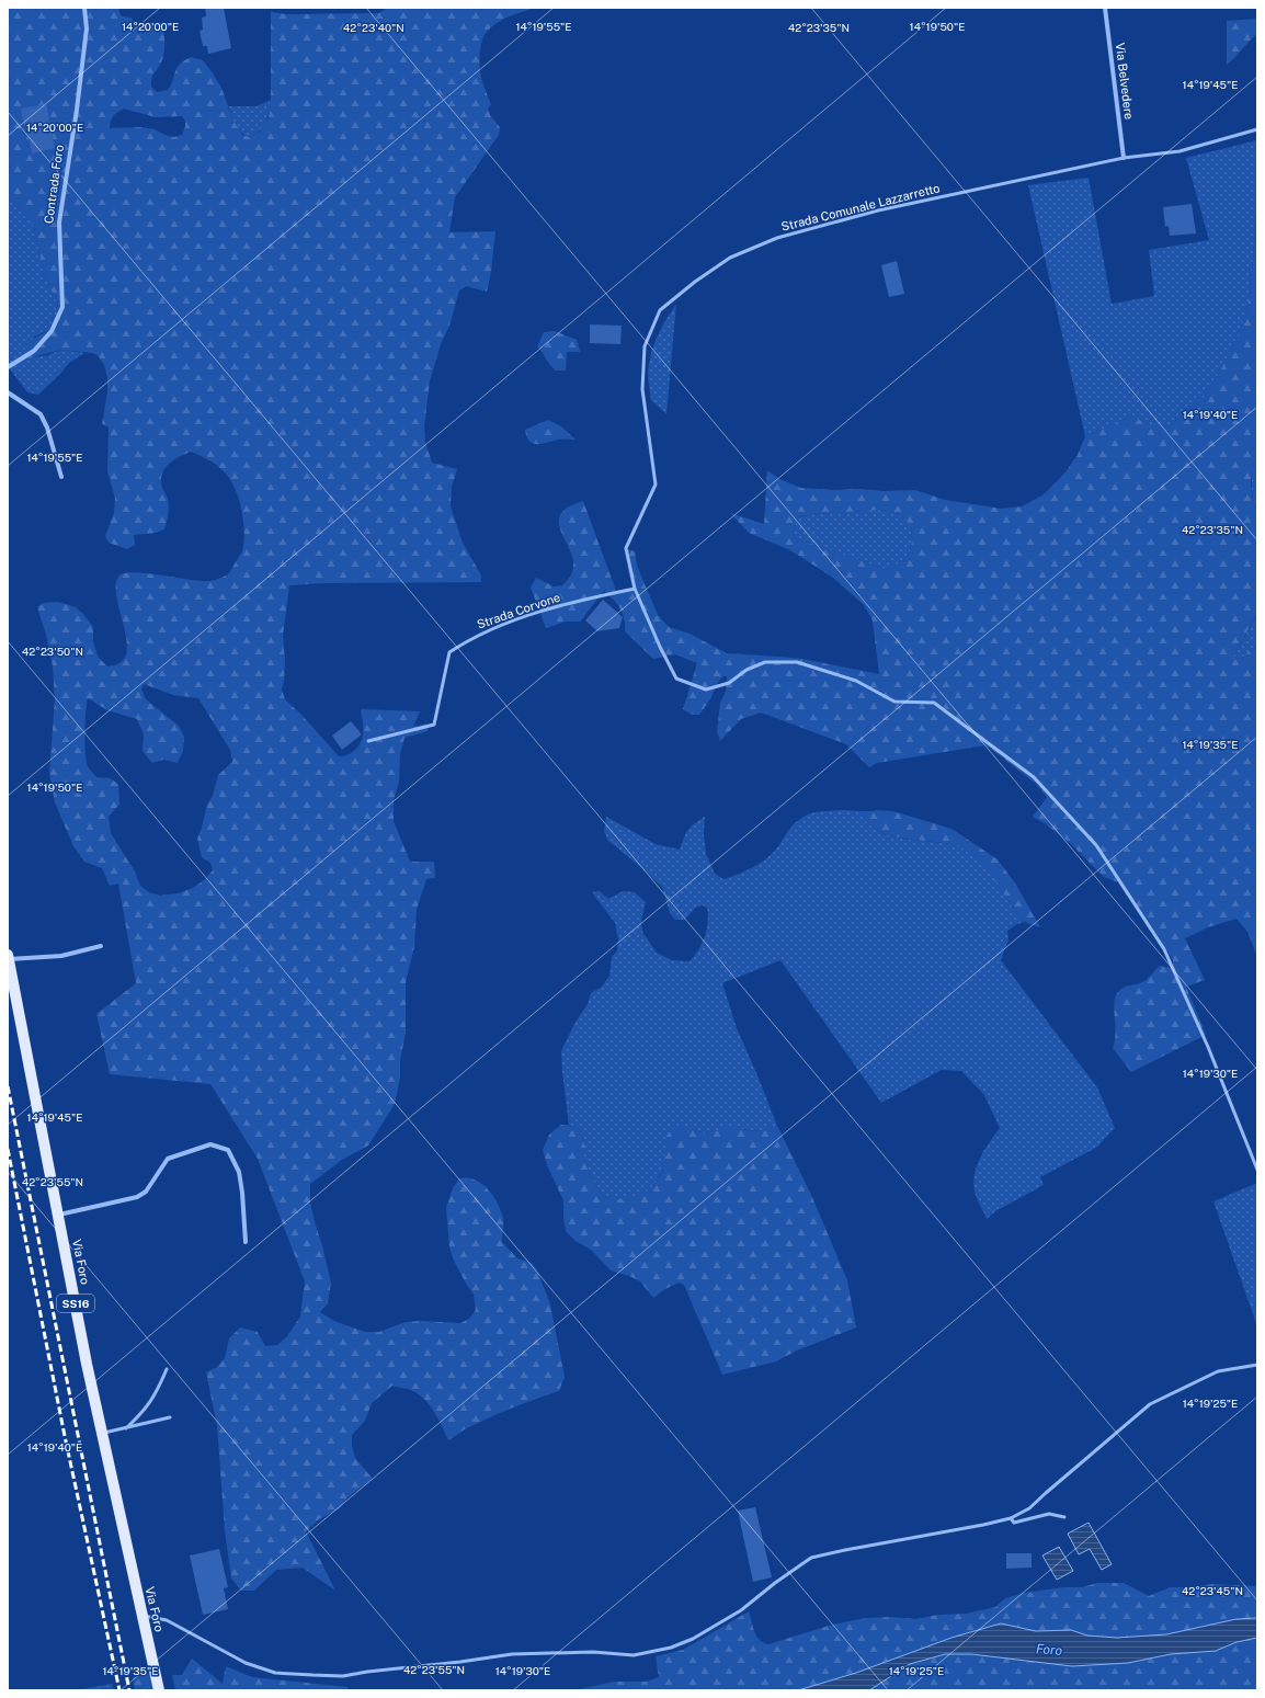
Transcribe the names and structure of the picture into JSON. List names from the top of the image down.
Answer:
{
  "streets": {
    "main road": ["Via Foro", "SS16"],
    "street": ["Via Belvedere", "Contrada Foro"],
    "lane": ["Strada Comunale Lazzarretto", "Strada Corvone"]
  },
  "crossings": [
    ["Via Belvedere", "Strada Comunale Lazzarretto"],
    ["Strada Comunale Lazzarretto", "Strada Corvone"]
  ],
  "water": ["Foro"],
  "coordinates": [
    "14°19'55\"E",
    "14°19'50\"E",
    "14°20'00\"E",
    "42°23'40\"N",
    "42°23'35\"N",
    "14°19'45\"E",
    "14°19'40\"E",
    "42°23'50\"N",
    "14°19'35\"E",
    "14°19'30\"E",
    "42°23'55\"N",
    "14°19'25\"E",
    "42°23'45\"N"
  ]
}
